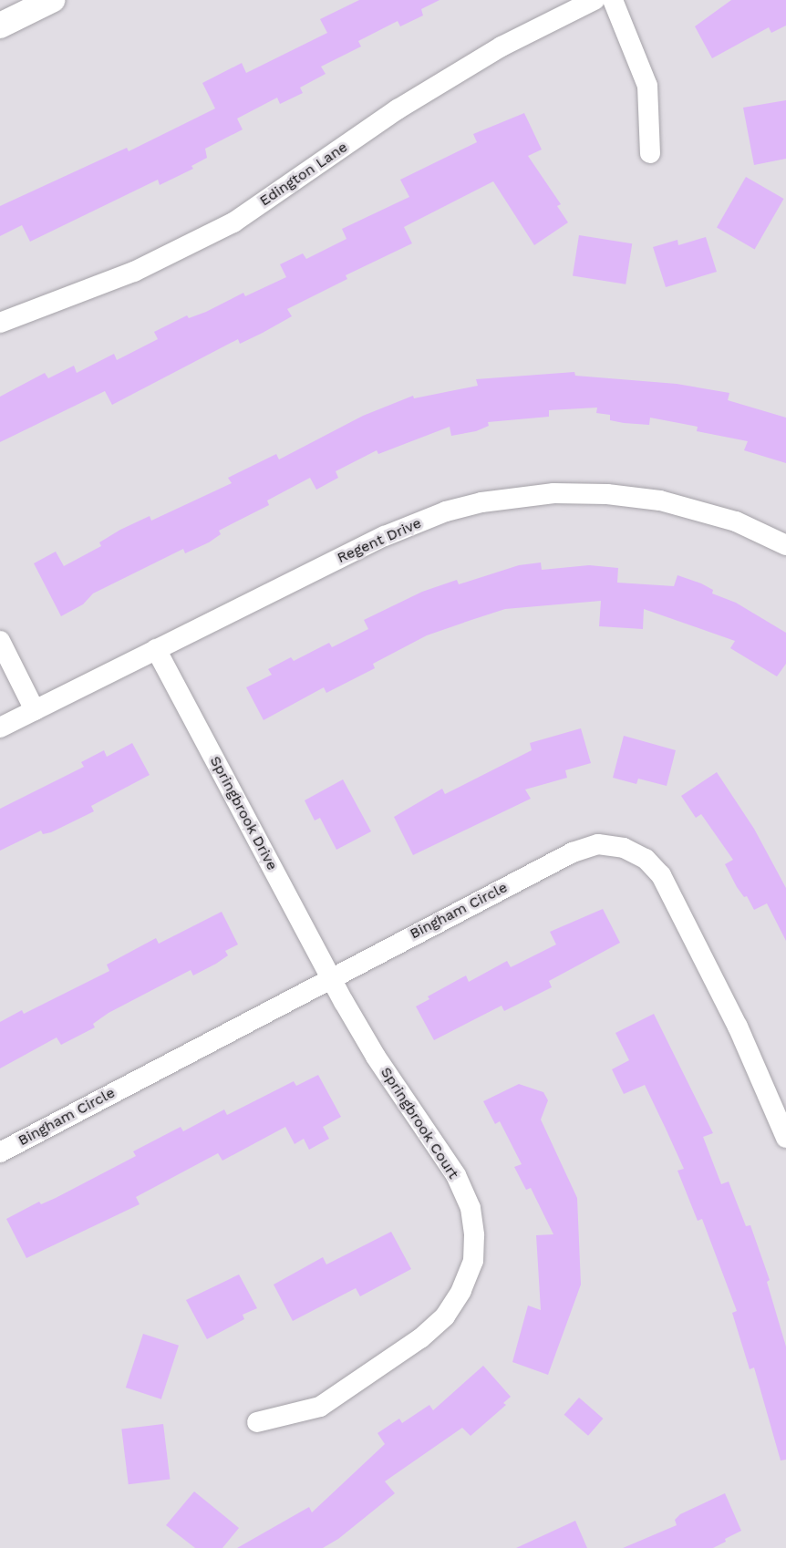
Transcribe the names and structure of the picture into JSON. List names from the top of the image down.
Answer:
{
  "streets": {
    "street": [
      "Edington Lane",
      "Regent Drive",
      "Springbrook Drive",
      "Bingham Circle",
      "Springbrook Court"
    ]
  },
  "crossings": [
    ["Regent Drive", "Springbrook Drive"],
    ["Springbrook Drive", "Bingham Circle"],
    ["Springbrook Drive", "Springbrook Court"],
    ["Bingham Circle", "Springbrook Court"]
  ]
}
